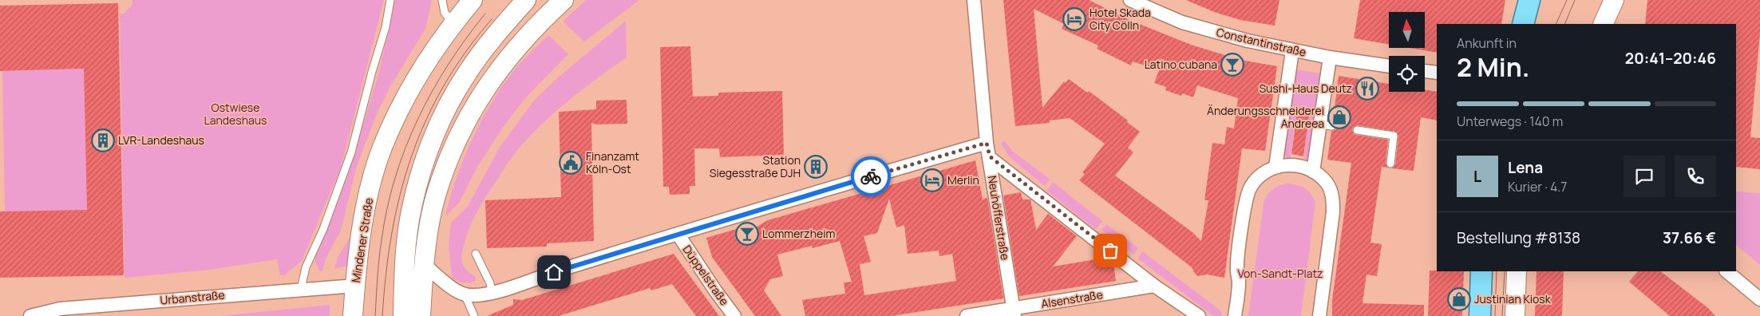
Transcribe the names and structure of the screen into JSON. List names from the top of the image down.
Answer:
{
  "streets": {
    "main road": ["Mindener Straße"],
    "street": [
      "Constantinstraße",
      "Neuhöfferstraße",
      "Düppelstraße",
      "Urbanstraße",
      "Alsenstraße"
    ]
  },
  "crossings": [
    ["Neuhöfferstraße", "Alsenstraße"],
    ["Mindener Straße", "Urbanstraße"]
  ],
  "parks": ["Ostwiese Landeshaus", "Von-Sandt-Platz"],
  "places": {
    "hotel": ["Hotel Skada City Cölln", "Merlin"],
    "bar": ["Latino cubana", "Lommerzheim"],
    "restaurant": ["Sushi-Haus Deutz"],
    "shop": ["Änderungsschneiderei Andreea", "Justinian Kiosk"],
    "building": ["LVR-Landeshaus", "Station Siegesstraße DJH"],
    "public building": ["Finanzamt Köln-Ost"]
  },
  "north": "top",
  "page": {
    "heading": ["2 Min.", "Ankunft in", "20:41–20:46"],
    "panel": [
      "Lena",
      "Kurier · 4.7",
      "Bestellung #8138",
      "37.66 €"
    ],
    "bar": "Unterwegs · 140 m",
    "round": "L"
  }
}
